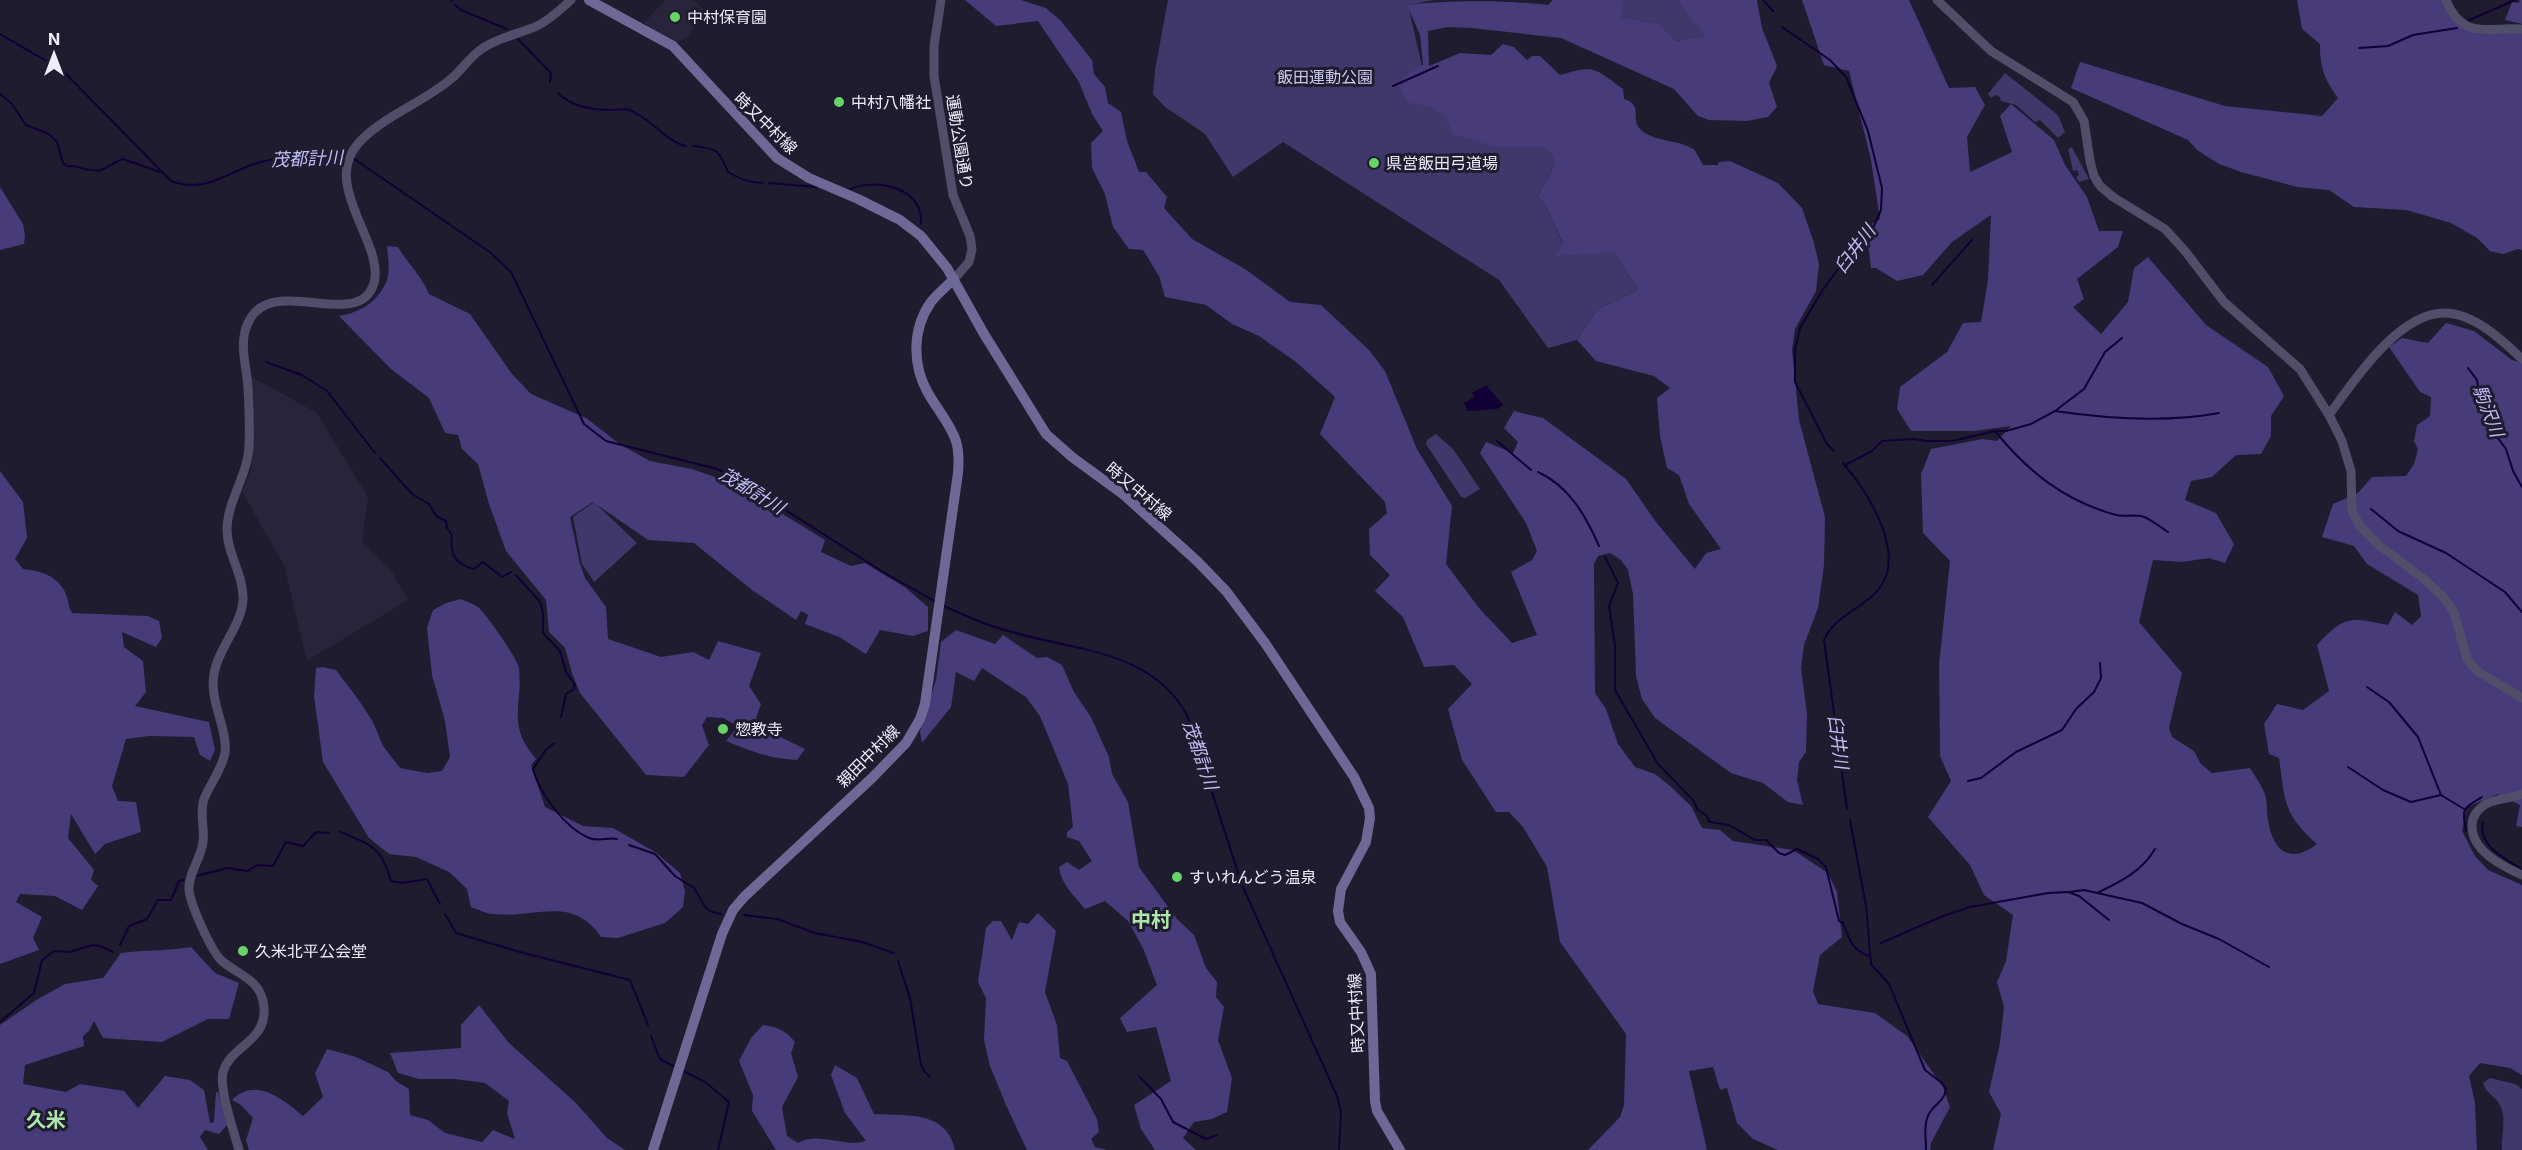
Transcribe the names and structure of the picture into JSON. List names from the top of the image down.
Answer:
{
  "streets": {
    "main road": ["時又中村線", "親田中村線"],
    "street": ["運動公園通り"]
  },
  "crossings": [
    ["時又中村線", "運動公園通り"],
    ["時又中村線", "親田中村線"],
    ["運動公園通り", "親田中村線"]
  ],
  "districts": ["中村", "久米"],
  "water": ["茂都計川", "臼井川", "駒沢川"],
  "parks": ["飯田運動公園"],
  "places": [
    "中村保育園",
    "中村八幡社",
    "県営飯田弓道場",
    "惣教寺",
    "すいれんどう温泉",
    "久米北平公会堂"
  ],
  "north": "top"
}
